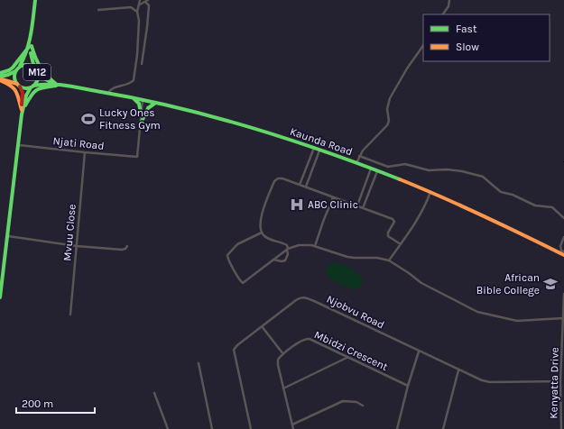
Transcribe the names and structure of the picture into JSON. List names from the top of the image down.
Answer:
{
  "streets": {
    "main road": ["M12", "Kaunda Road"],
    "street": [
      "Njati Road",
      "Mvuu Close",
      "Njobvu Road",
      "Mbidzi Crescent",
      "Kenyatta Drive"
    ]
  },
  "crossings": [
    ["M12", "Kaunda Road"],
    ["M12", "Njati Road"],
    ["Njati Road", "Mvuu Close"],
    ["Njobvu Road", "Kenyatta Drive"]
  ],
  "places": {
    "sports": ["Lucky Ones Fitness Gym"],
    "hospital": ["ABC Clinic"],
    "school or university": ["African Bible College"]
  },
  "legend": ["Fast", "Slow"],
  "scale_bar": "200 m"
}
